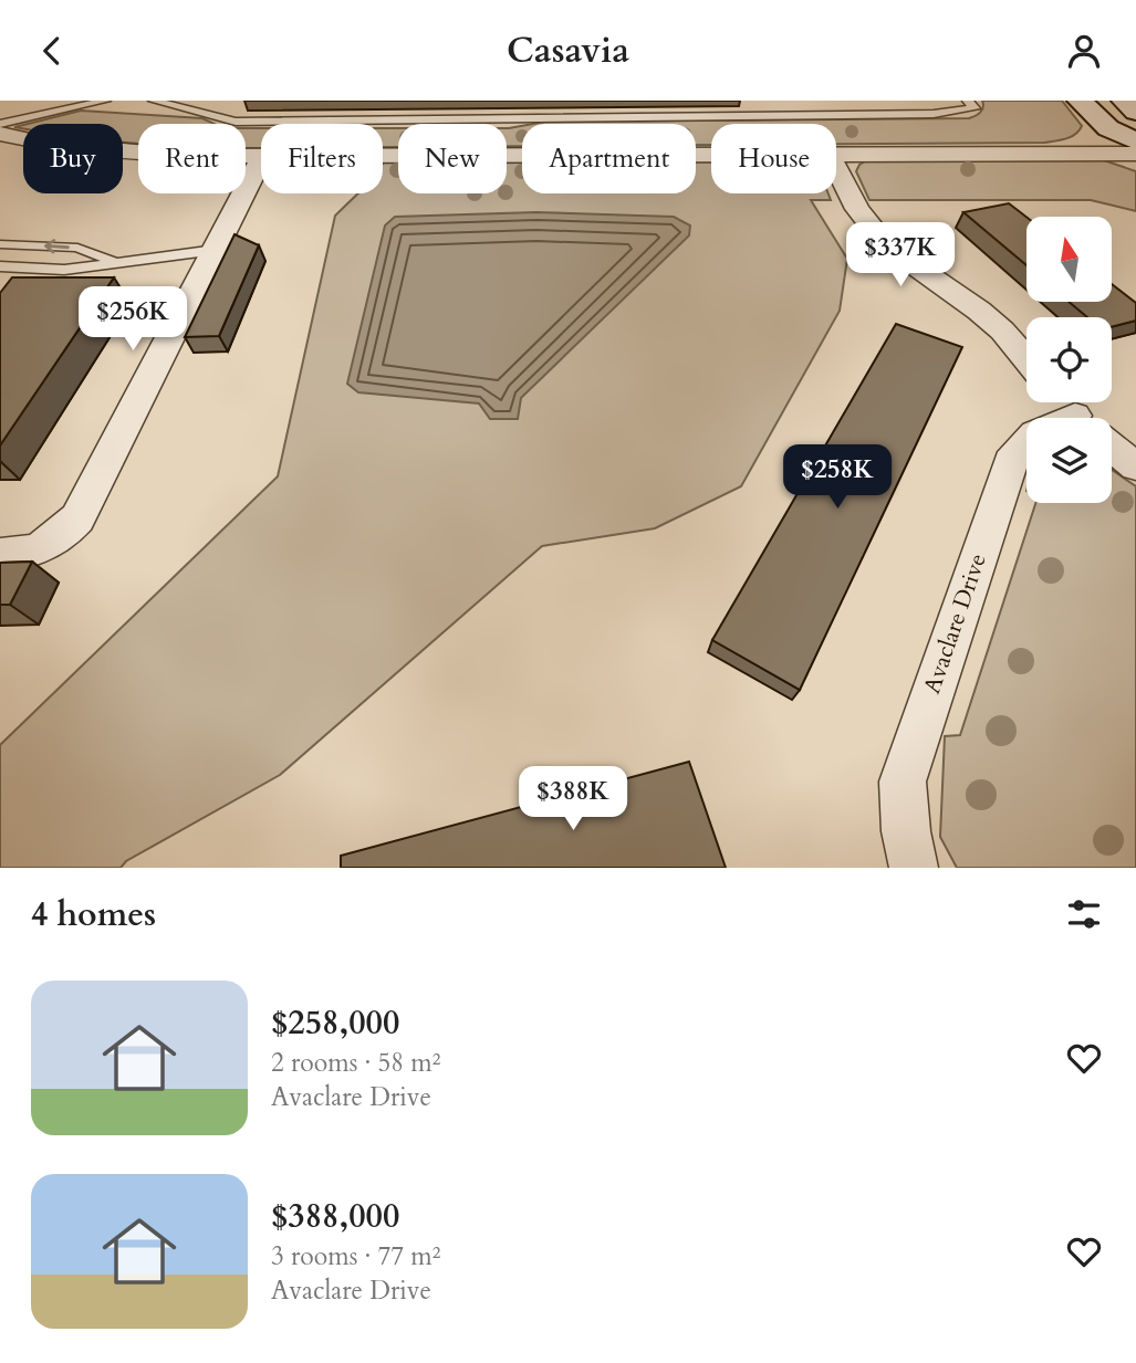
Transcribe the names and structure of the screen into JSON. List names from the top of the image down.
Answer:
{
  "streets": {
    "street": ["Avaclare Drive"]
  },
  "north": "top",
  "page": {
    "header": "Casavia",
    "chip": [
      "Buy",
      "Rent",
      "Filters",
      "New",
      "Apartment",
      "House"
    ],
    "price": [
      "$337K",
      "$256K",
      "$258K",
      "$388K"
    ],
    "heading": "4 homes",
    "list": [
      {
        "name": "$258,000",
        "note": "2 rooms · 58 m² · Avaclare Drive"
      },
      {
        "name": "$388,000",
        "note": "3 rooms · 77 m² · Avaclare Drive"
      }
    ]
  }
}
